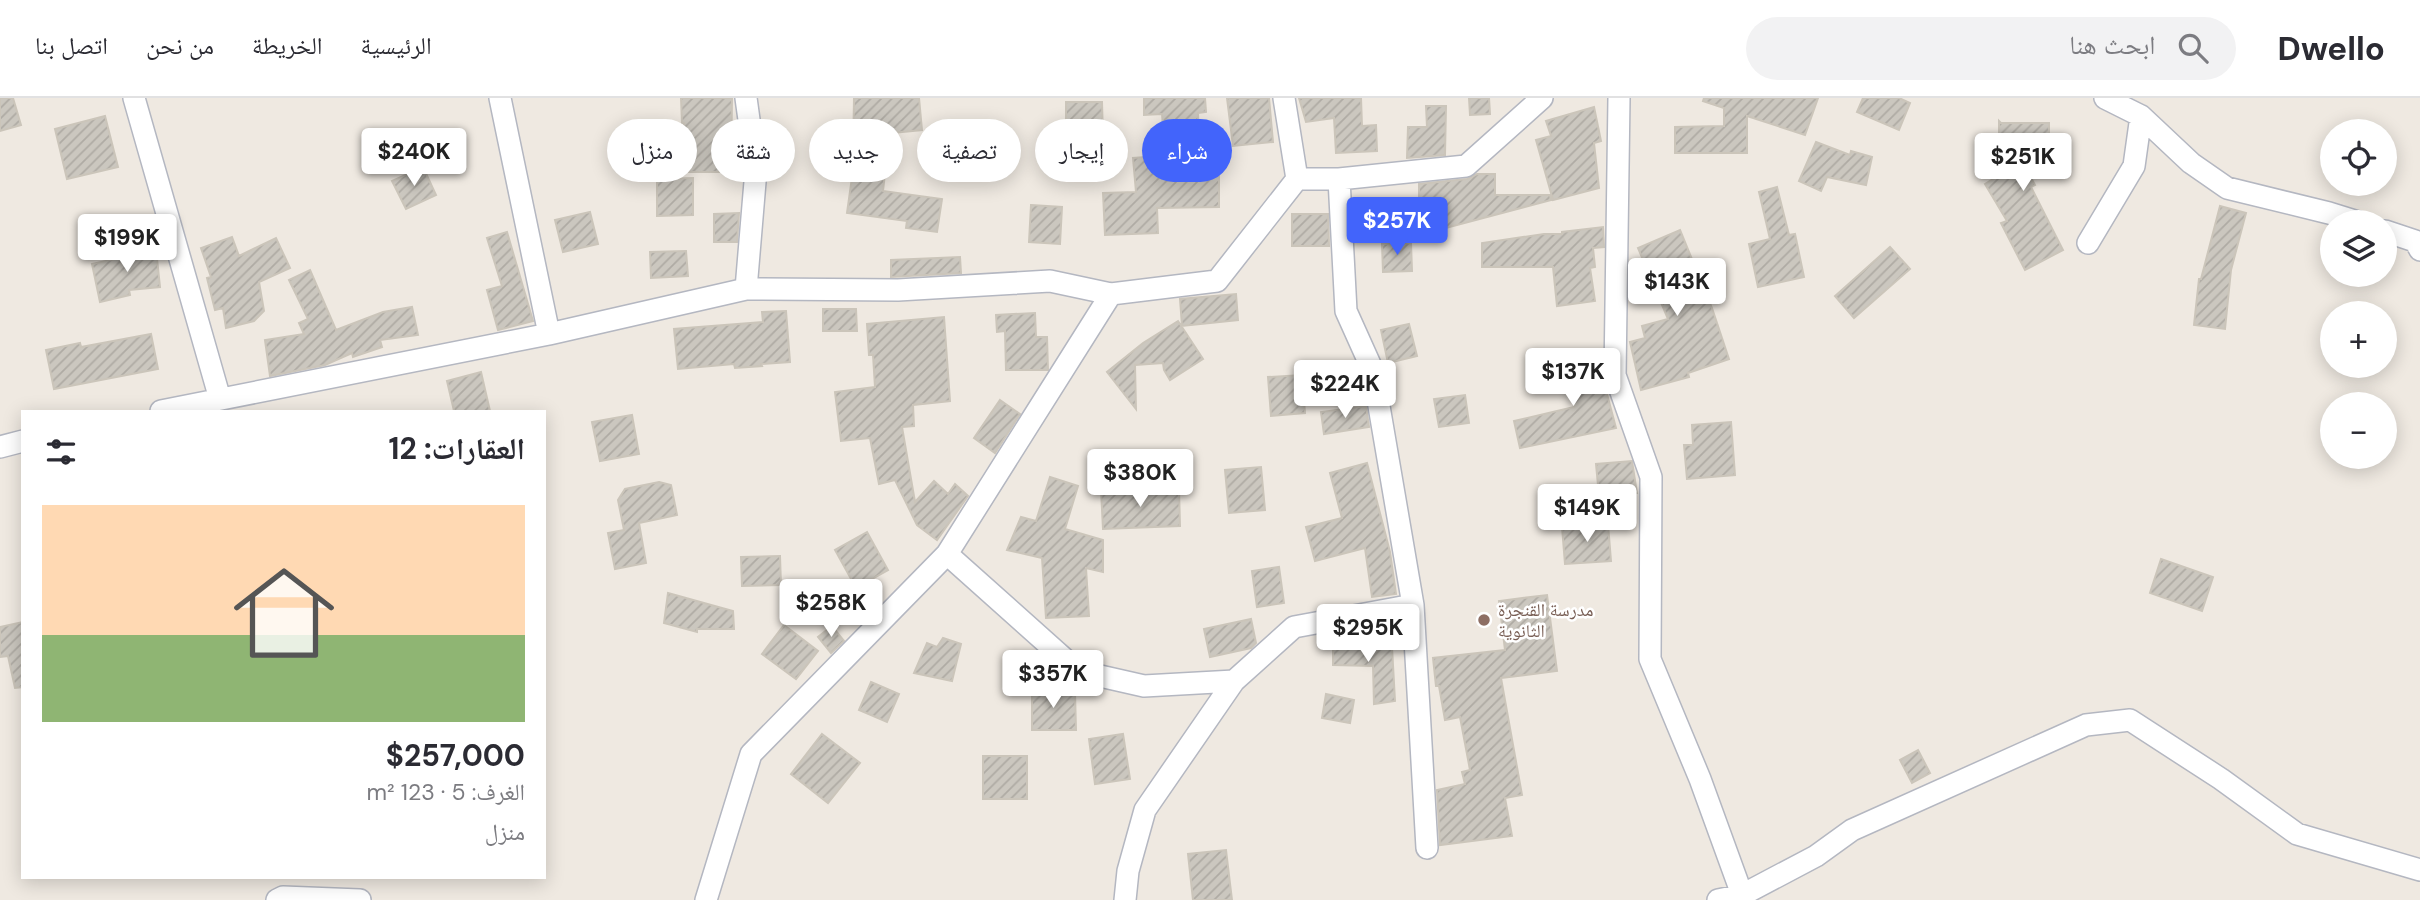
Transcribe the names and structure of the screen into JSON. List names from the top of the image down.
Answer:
{
  "places": ["مدرسة القنجرة الثانوية"],
  "page": {
    "header": "Dwello",
    "search": "ابحث هنا",
    "nav": [
      "الرئيسية",
      "الخريطة",
      "من نحن",
      "اتصل بنا"
    ],
    "map_buttons": ["+", "−"],
    "chip": [
      "شراء",
      "إيجار",
      "تصفية",
      "جديد",
      "شقة",
      "منزل"
    ],
    "price": [
      "$240K",
      "$251K",
      "$257K",
      "$199K",
      "$143K",
      "$137K",
      "$224K",
      "$380K",
      "$149K",
      "$258K",
      "$295K",
      "$357K"
    ],
    "heading": "العقارات: 12",
    "list": [
      {
        "name": "$257,000",
        "note": "الغرف: 5 · 123 m² · منزل"
      }
    ]
  }
}
